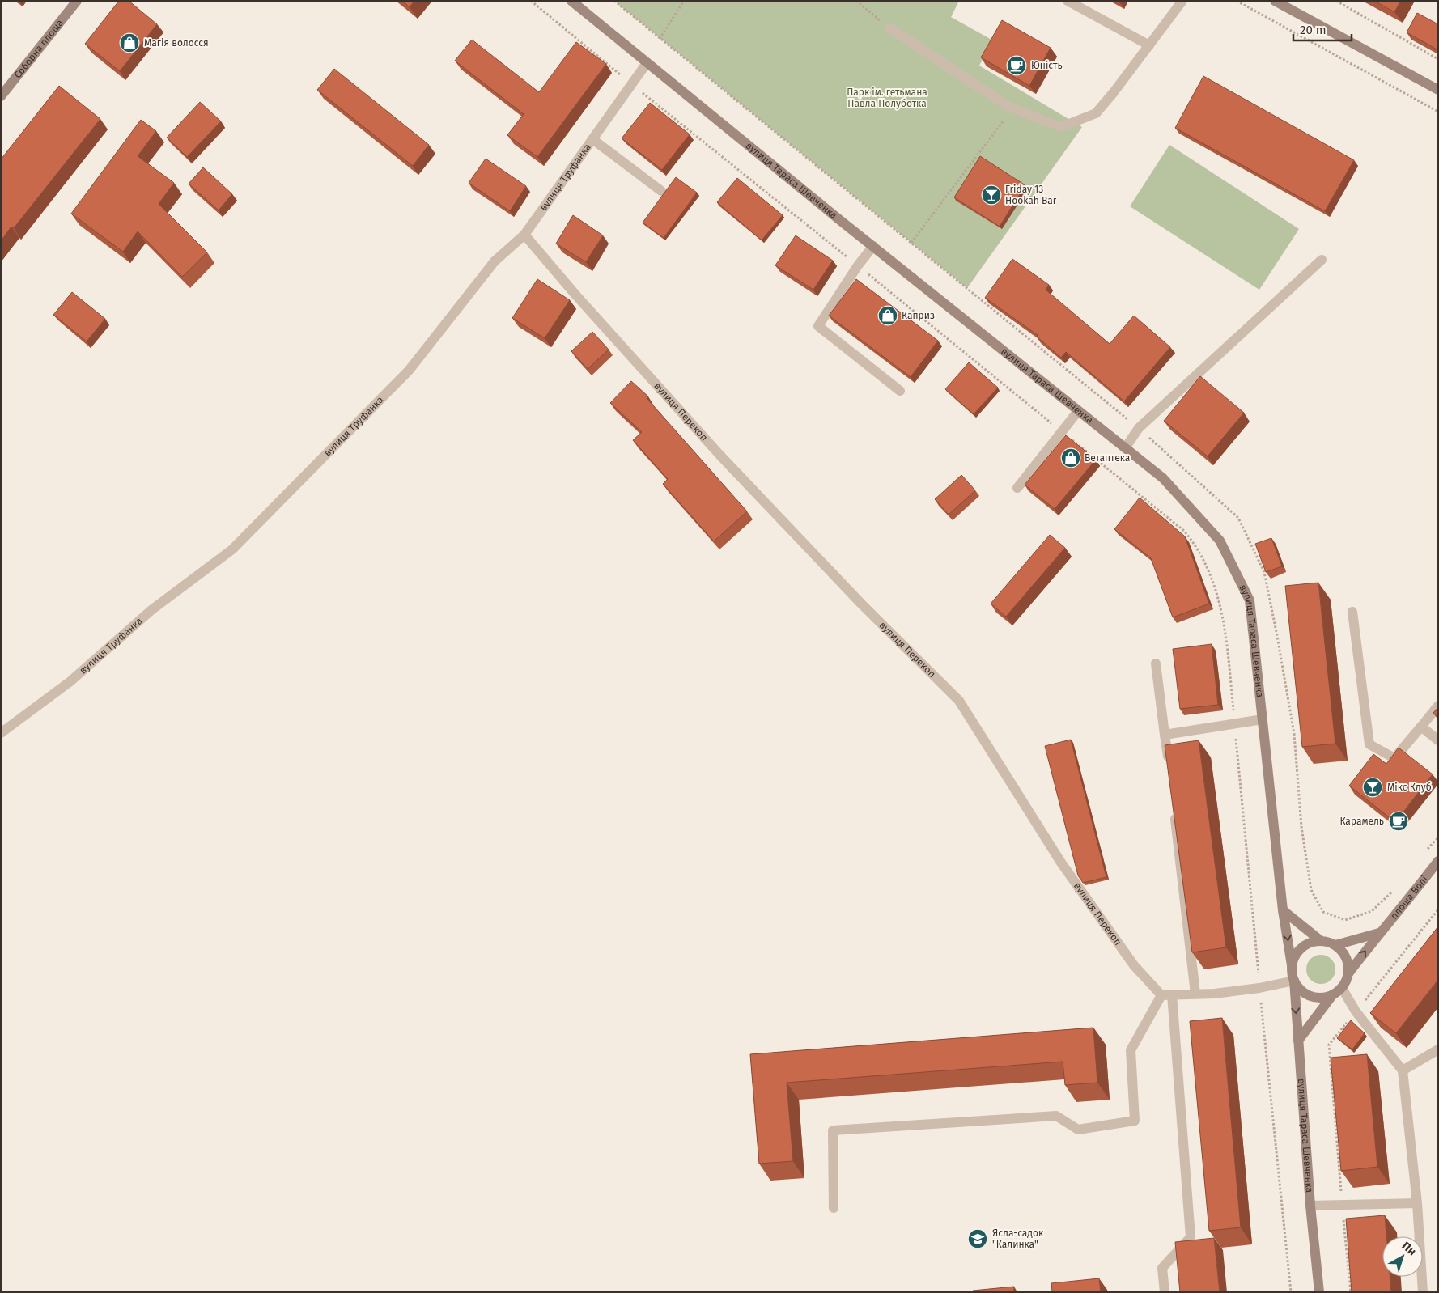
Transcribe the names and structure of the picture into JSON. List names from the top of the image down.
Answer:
{
  "streets": {
    "main road": ["Соборна площа", "вулиця Тараса Шевченка", "площа Волі"],
    "street": ["вулиця Труфанка", "вулиця Перекоп"]
  },
  "crossings": [
    ["вулиця Труфанка", "вулиця Тараса Шевченка"],
    ["вулиця Труфанка", "вулиця Перекоп"],
    ["вулиця Тараса Шевченка", "площа Волі"]
  ],
  "parks": ["Парк ім. гетьмана Павла Полуботка"],
  "places": {
    "shop": ["Магія волосся", "Каприз", "Ветаптека"],
    "cafe": ["Юність", "Карамель"],
    "bar": ["Friday 13 Hookah Bar", "Мікс Клуб"],
    "school or university": ["Ясла-садок \"Калинка\""]
  },
  "scale_bar": "20 m",
  "north": "top right"
}
